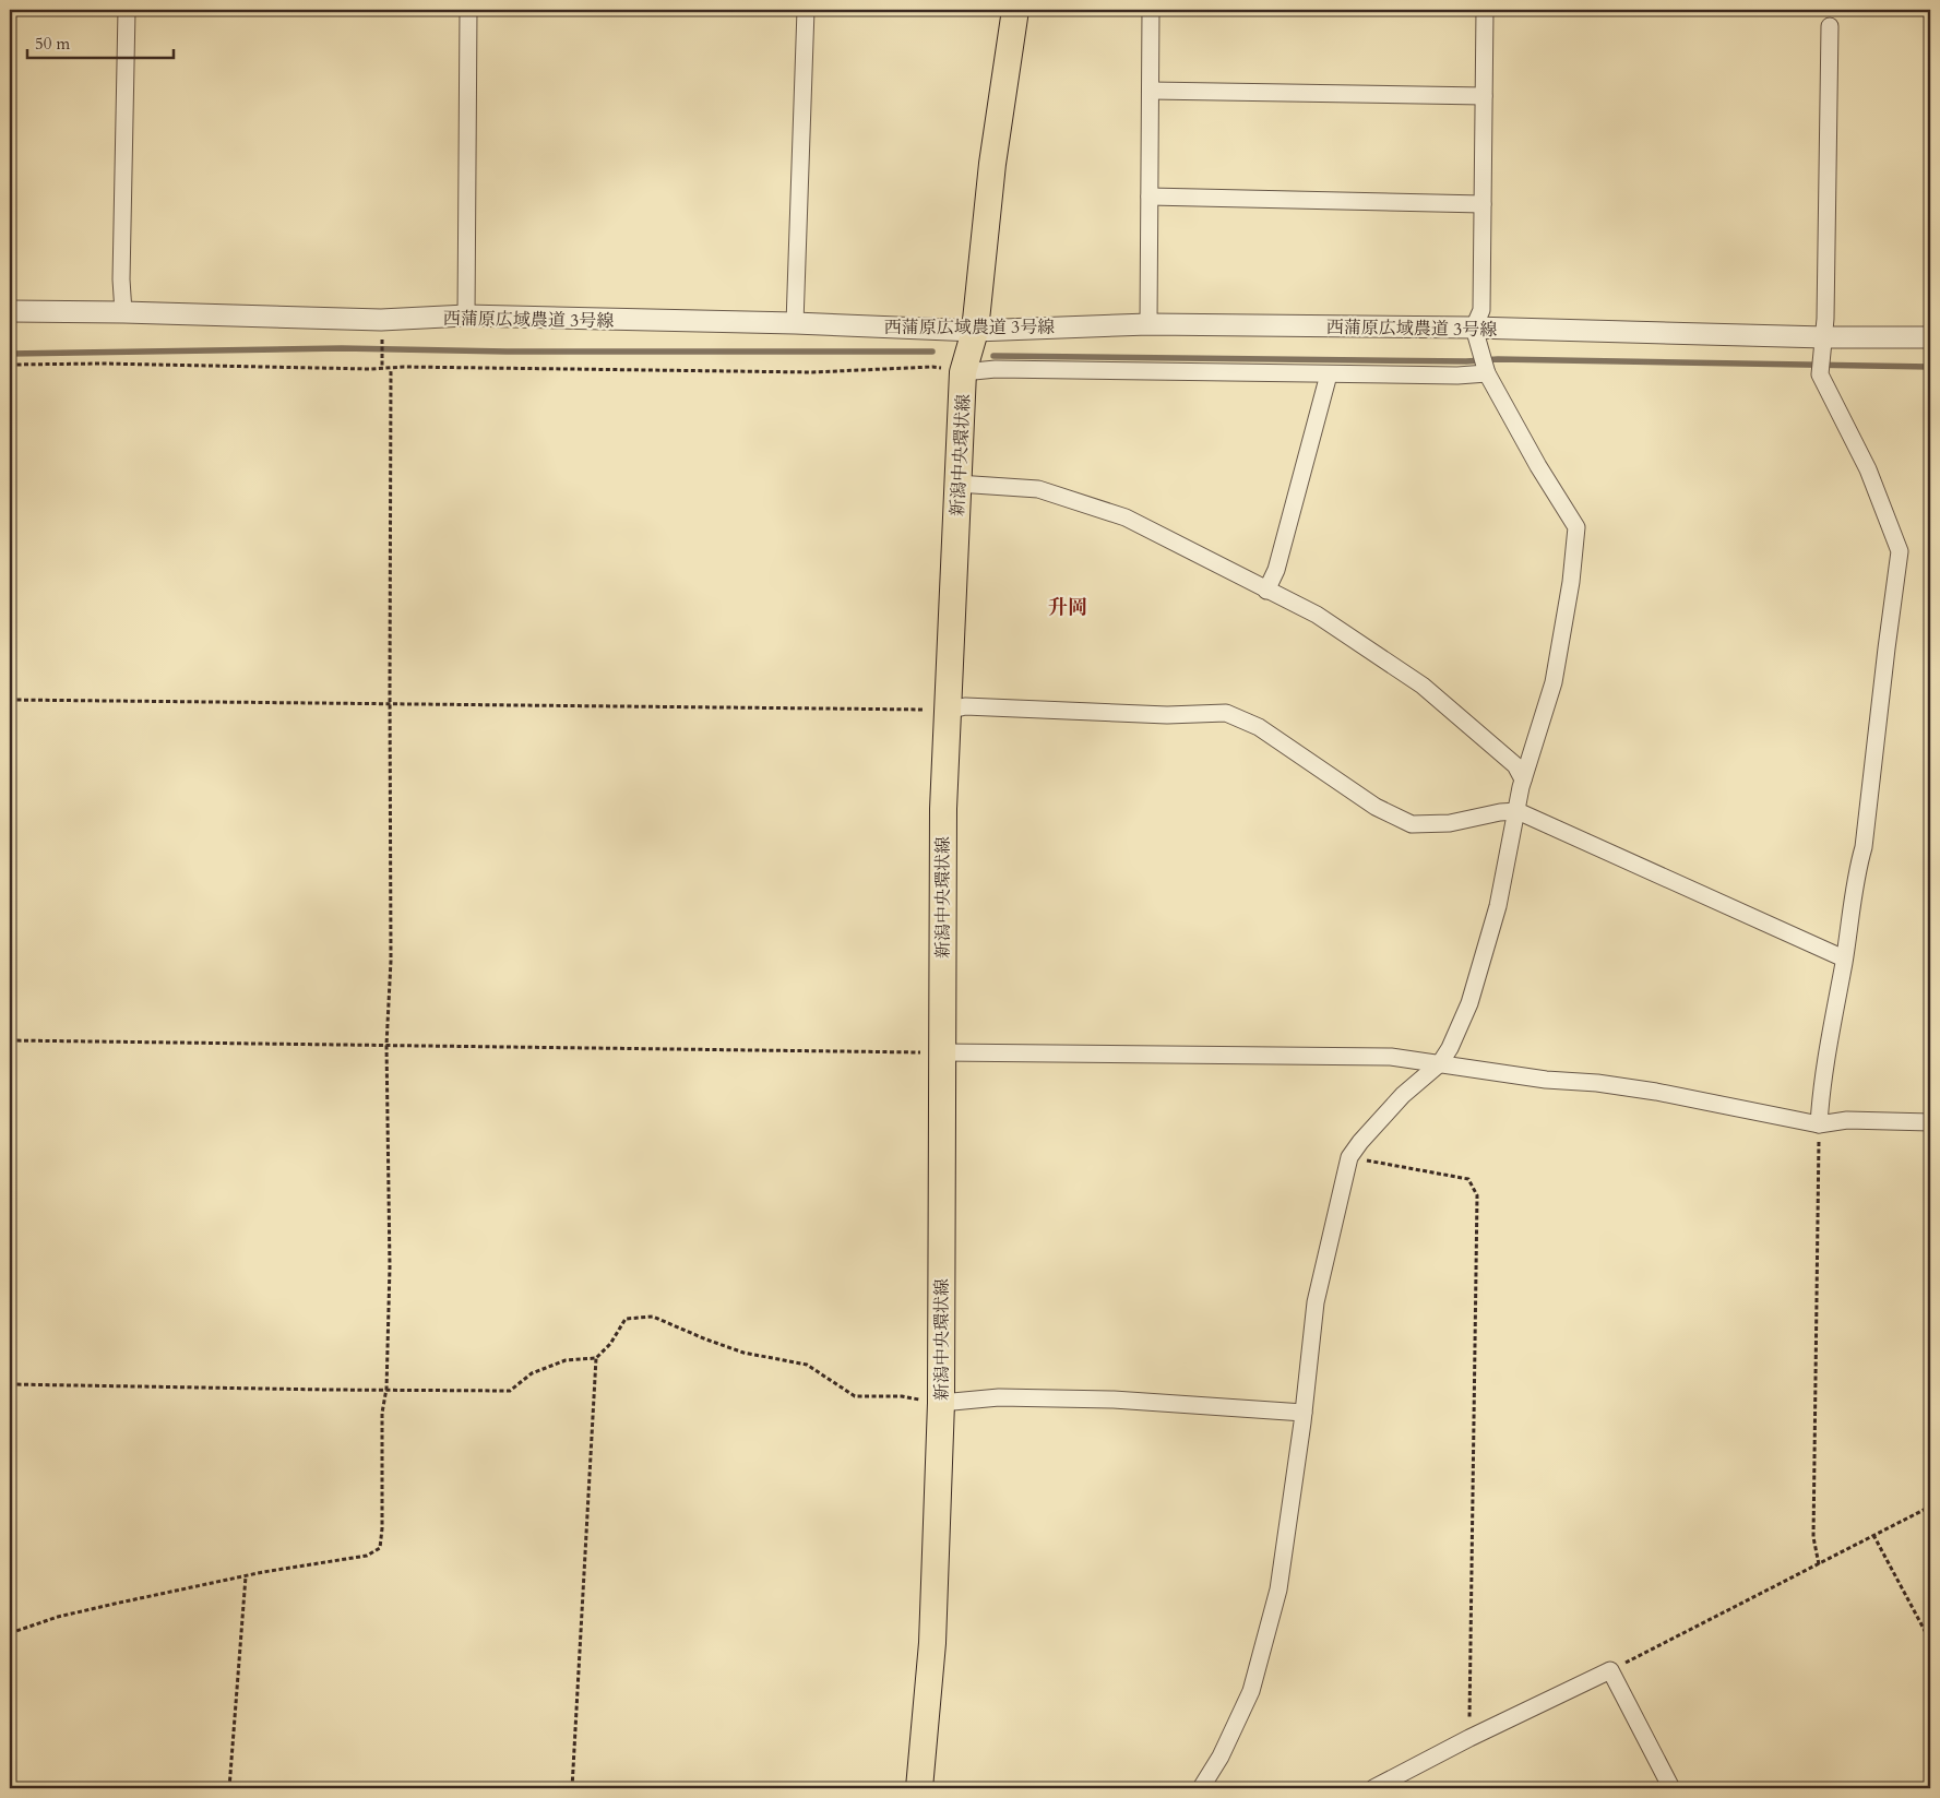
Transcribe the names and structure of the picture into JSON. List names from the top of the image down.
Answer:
{
  "streets": {
    "main road": ["新潟中央環状線"],
    "street": ["西蒲原広域農道 3号線"]
  },
  "crossings": [
    ["西蒲原広域農道 3号線", "新潟中央環状線"]
  ],
  "districts": ["升岡"],
  "scale_bar": "50 m"
}
